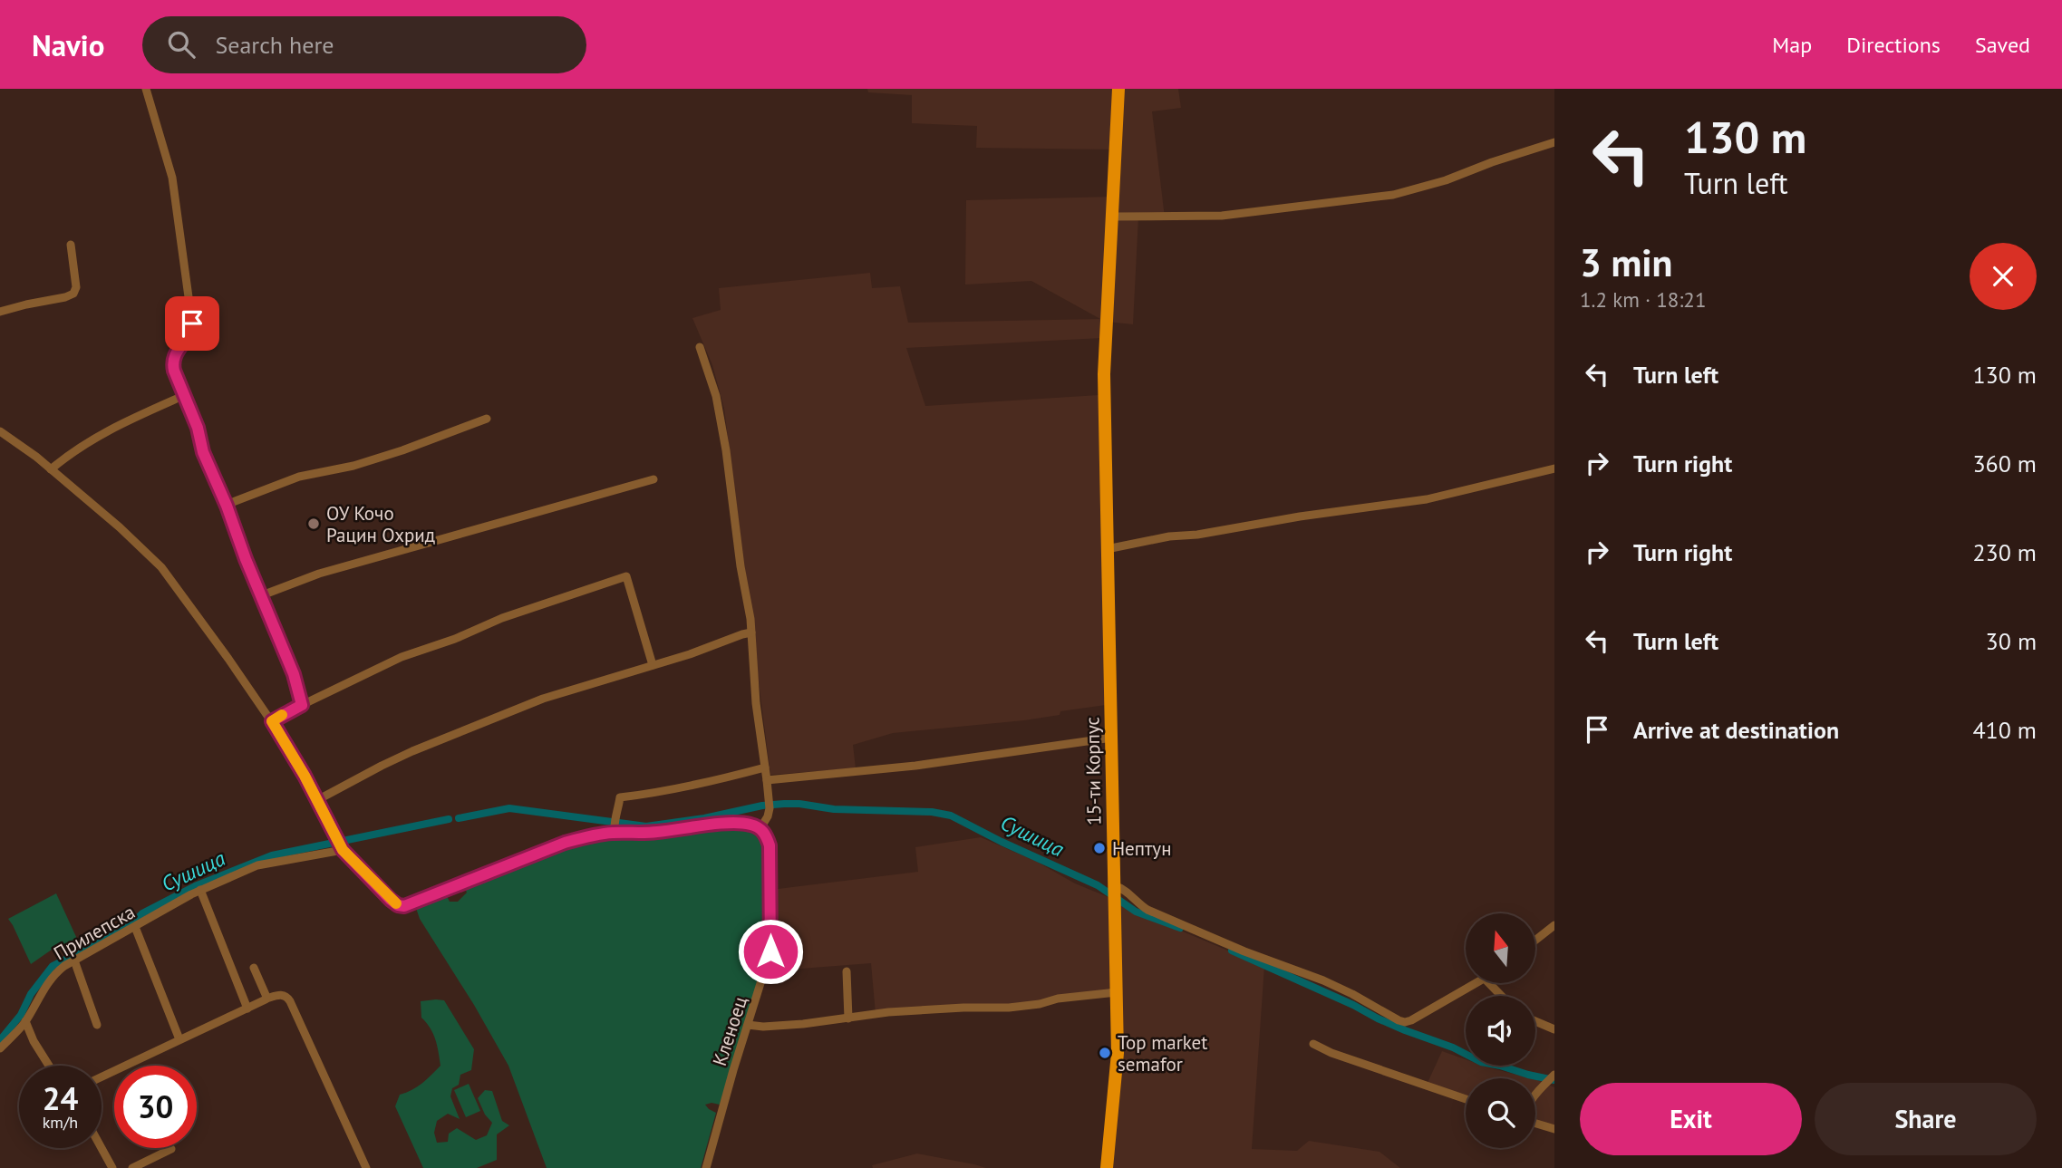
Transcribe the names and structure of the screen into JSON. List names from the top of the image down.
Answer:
{
  "streets": {
    "main road": ["15-ти Корпус"],
    "street": ["Прилепска", "Кленоец"]
  },
  "water": ["Сушица"],
  "places": ["ОУ Кочо Рацин Охрид", "Нептун", "Top market semafor"],
  "north": "top",
  "page": {
    "header": "Navio",
    "search": "Search here",
    "nav": ["Map", "Directions", "Saved"],
    "turn": ["130 m", "Turn left"],
    "heading": ["3 min", "1.2 km · 18:21"],
    "list": [
      {
        "name": "Turn left",
        "value": "130 m"
      },
      {
        "name": "Turn right",
        "value": "360 m"
      },
      {
        "name": "Turn right",
        "value": "230 m"
      },
      {
        "name": "Turn left",
        "value": "30 m"
      },
      {
        "name": "Arrive at destination",
        "value": "410 m"
      }
    ],
    "speed": "24 km/h",
    "limit": "30",
    "buttons": ["Exit", "Share"]
  }
}
